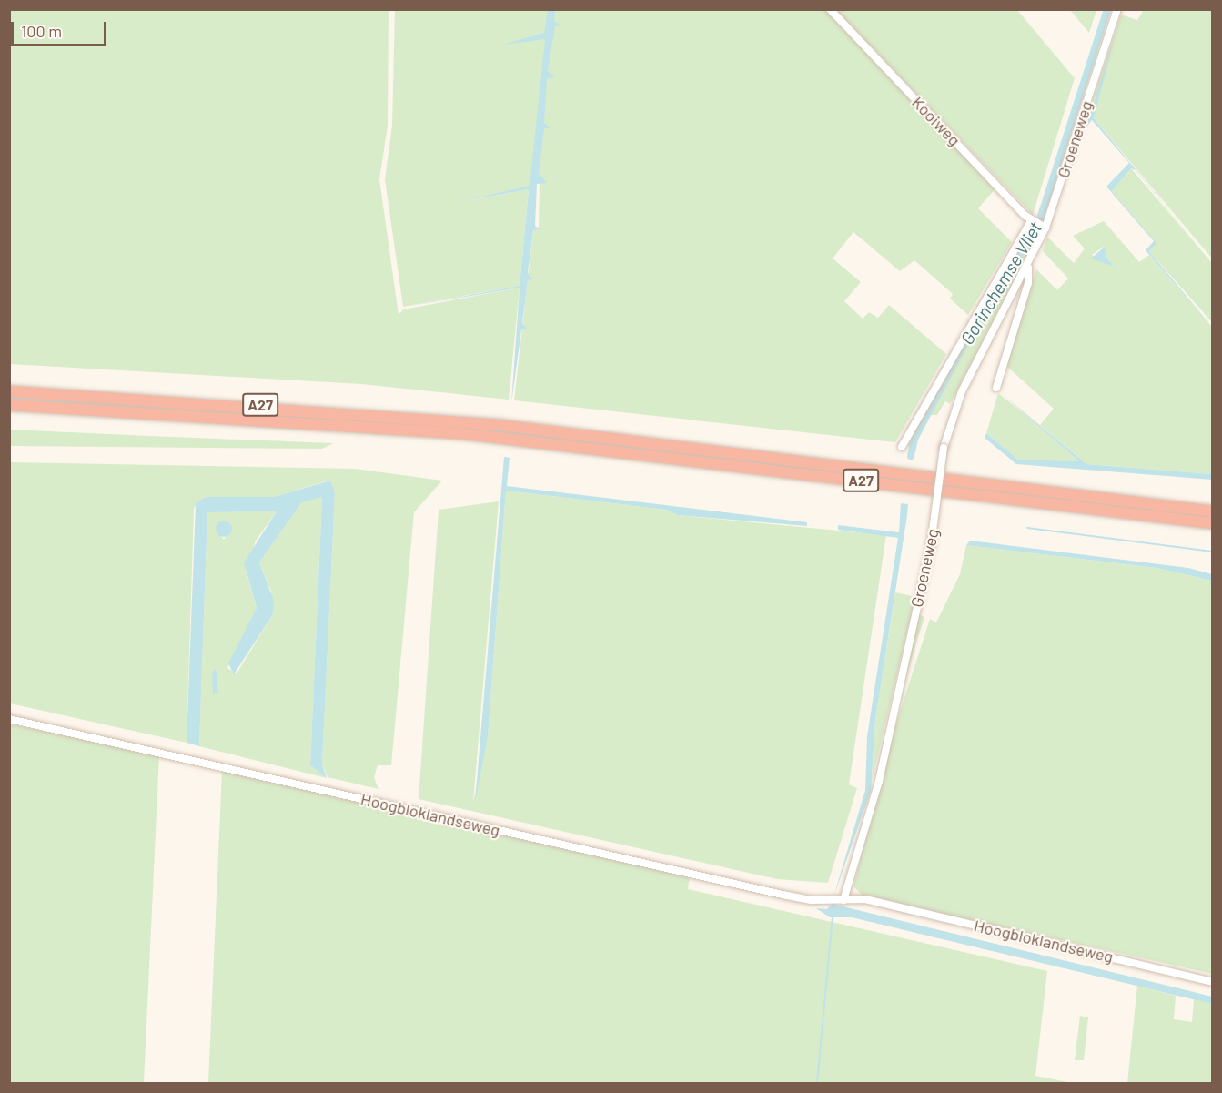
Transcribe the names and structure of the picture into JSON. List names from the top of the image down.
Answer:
{
  "streets": {
    "highway": ["A27"],
    "street": ["Kooiweg", "Groeneweg", "Hoogbloklandseweg"]
  },
  "crossings": [
    ["Kooiweg", "Groeneweg"],
    ["Groeneweg", "Hoogbloklandseweg"]
  ],
  "water": ["Gorinchemse Vliet"],
  "scale_bar": "100 m"
}
